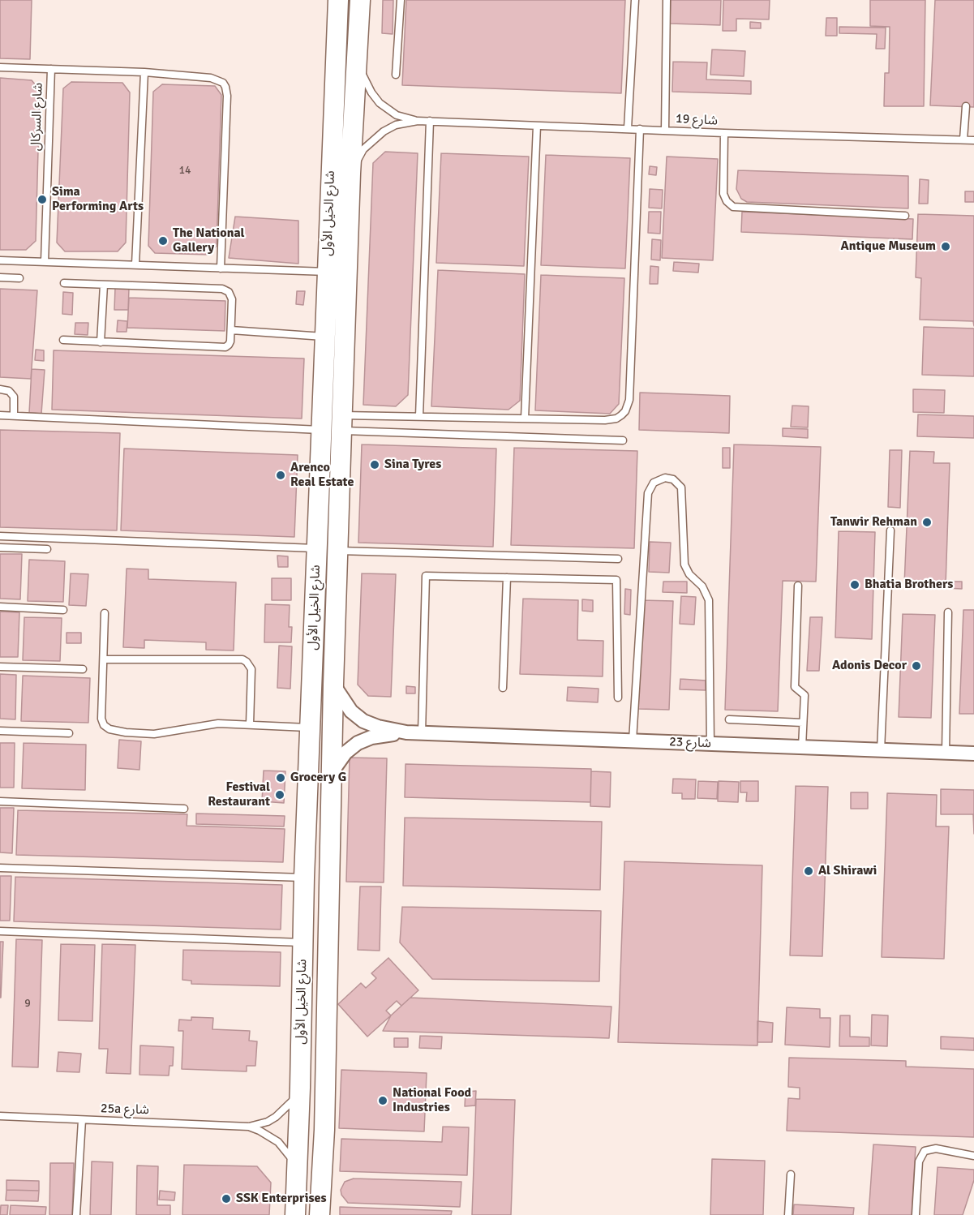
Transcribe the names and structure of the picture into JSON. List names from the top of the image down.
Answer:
{
  "streets": {
    "main road": ["شارع الخيل الأول"],
    "street": ["شارع 23"],
    "lane": ["شارع السركال", "شارع 19", "25a شارع"]
  },
  "crossings": [
    ["شارع 19", "شارع الخيل الأول"],
    ["شارع الخيل الأول", "شارع 23"],
    ["شارع الخيل الأول", "25a شارع"]
  ],
  "places": [
    "Sima Performing Arts",
    "The National Gallery",
    "Antique Museum",
    "Sina Tyres",
    "Arenco Real Estate",
    "Tanwir Rehman",
    "Bhatia Brothers",
    "Adonis Decor",
    "Grocery G",
    "Festival Restaurant",
    "Al Shirawi",
    "National Food Industries",
    "SSK Enterprises"
  ],
  "house_numbers": ["14", "9"]
}
